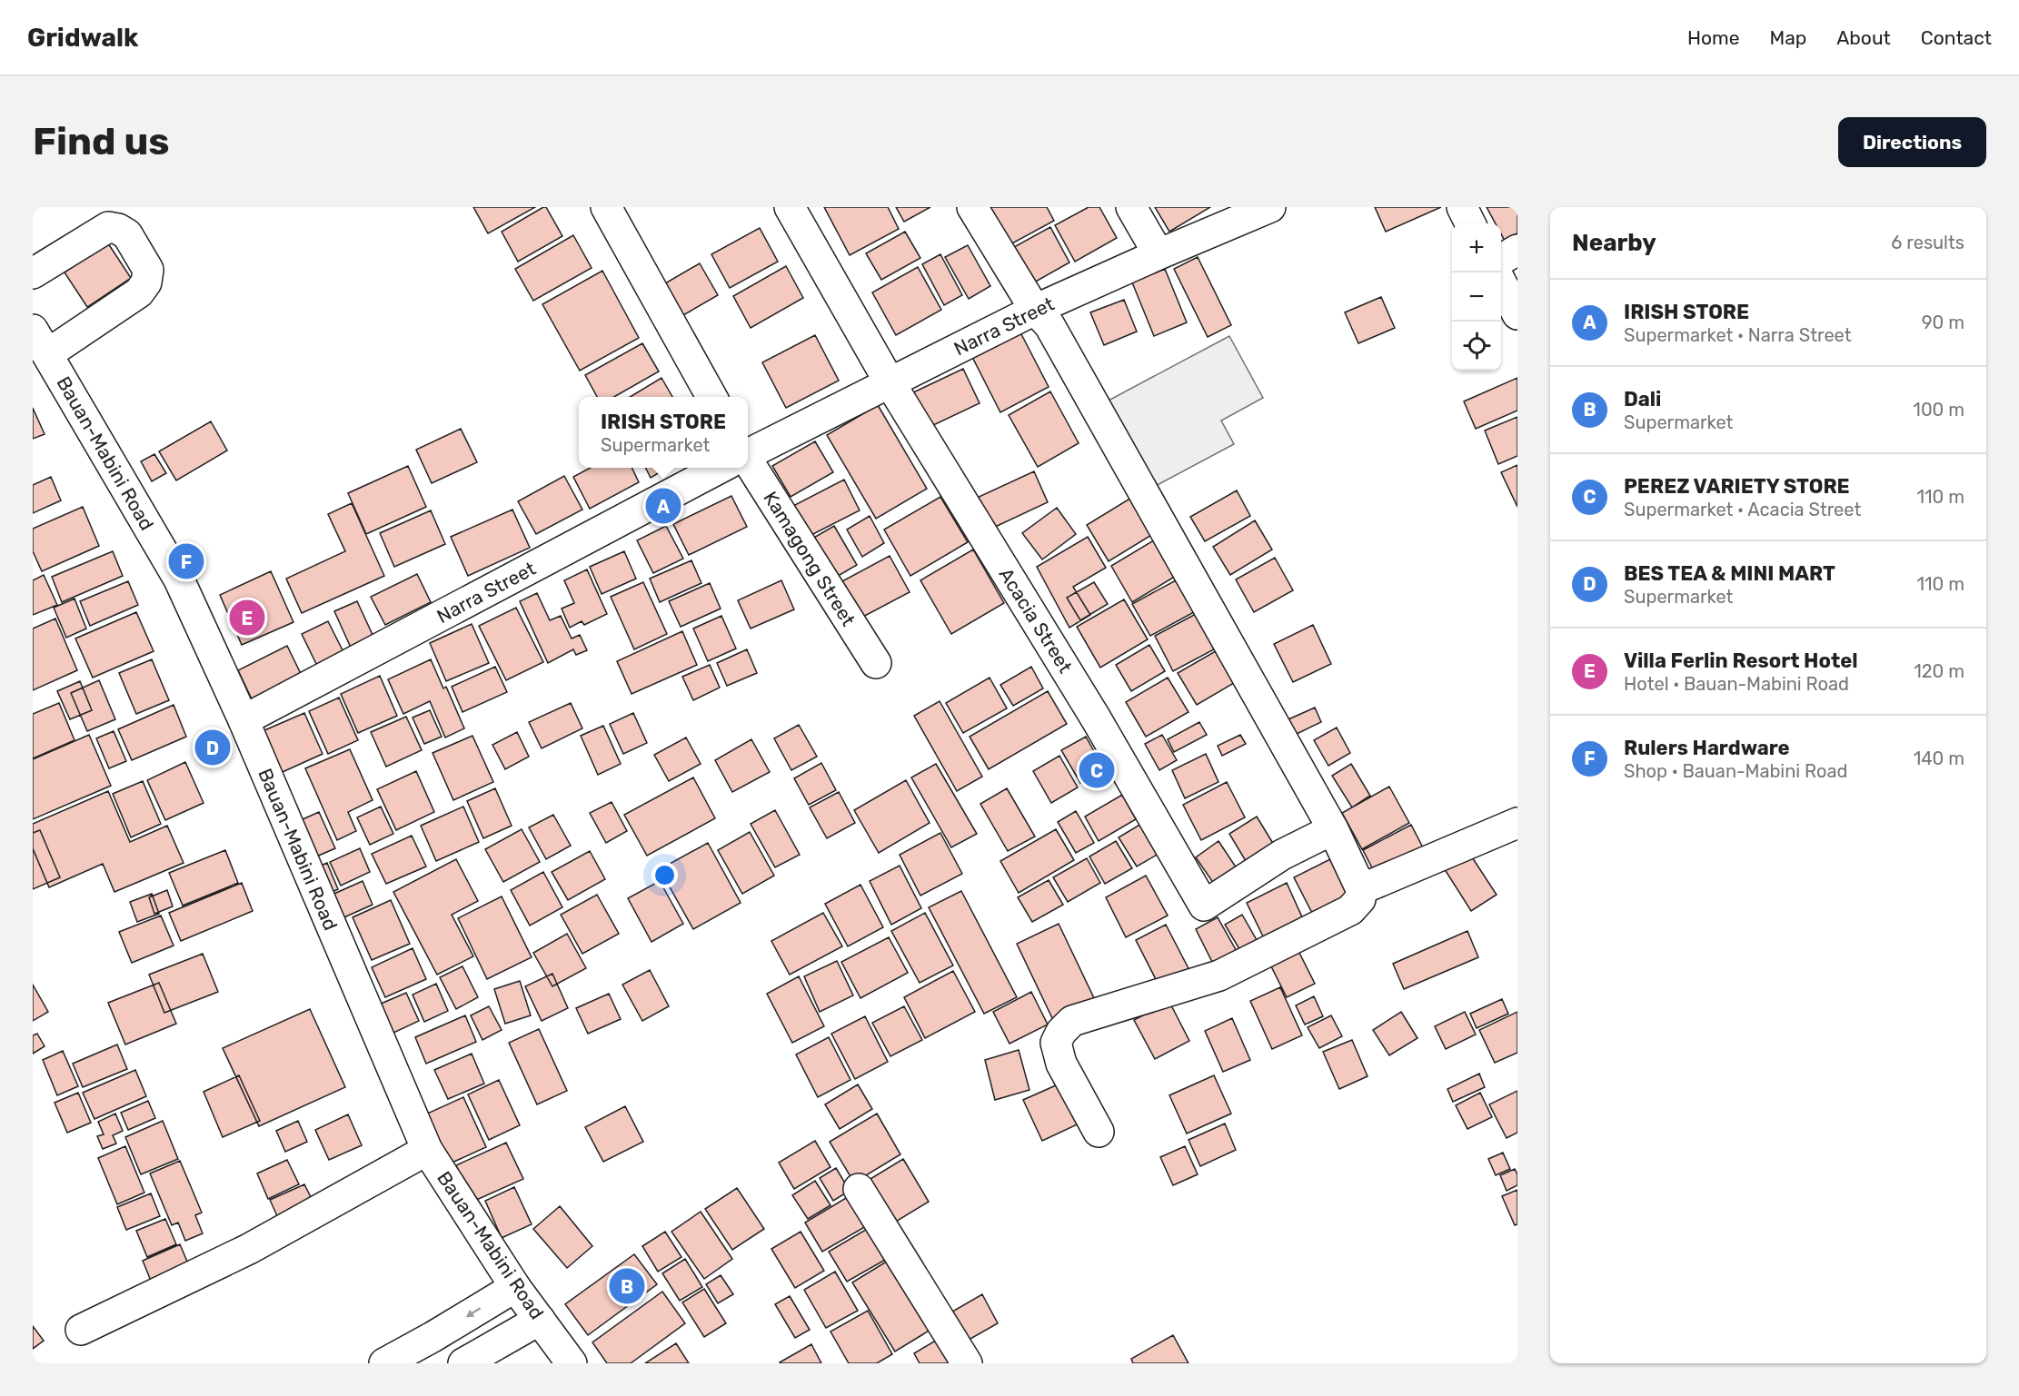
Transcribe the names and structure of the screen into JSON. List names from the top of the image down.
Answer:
{
  "streets": {
    "street": [
      "Narra Street",
      "Bauan-Mabini Road",
      "Kamagong Street",
      "Acacia Street"
    ]
  },
  "crossings": [
    ["Narra Street", "Bauan-Mabini Road"],
    ["Narra Street", "Acacia Street"]
  ],
  "page": {
    "header": "Gridwalk",
    "nav": [
      "Home",
      "Map",
      "About",
      "Contact"
    ],
    "buttons": "Directions",
    "title": "Find us",
    "heading": ["Nearby", "6 results"],
    "map_buttons": ["+", "−"],
    "list": [
      {
        "mark": "A",
        "name": "IRISH STORE",
        "note": "Supermarket · Narra Street",
        "value": "90 m"
      },
      {
        "mark": "B",
        "name": "Dali",
        "note": "Supermarket",
        "value": "100 m"
      },
      {
        "mark": "C",
        "name": "PEREZ VARIETY STORE",
        "note": "Supermarket · Acacia Street",
        "value": "110 m"
      },
      {
        "mark": "D",
        "name": "BES TEA & MINI MART",
        "note": "Supermarket",
        "value": "110 m"
      },
      {
        "mark": "E",
        "name": "Villa Ferlin Resort Hotel",
        "note": "Hotel · Bauan-Mabini Road",
        "value": "120 m"
      },
      {
        "mark": "F",
        "name": "Rulers Hardware",
        "note": "Shop · Bauan-Mabini Road",
        "value": "140 m"
      }
    ],
    "popup": ["IRISH STORE", "Supermarket"],
    "pins": [
      "A",
      "F",
      "E",
      "D",
      "C",
      "B"
    ]
  }
}
